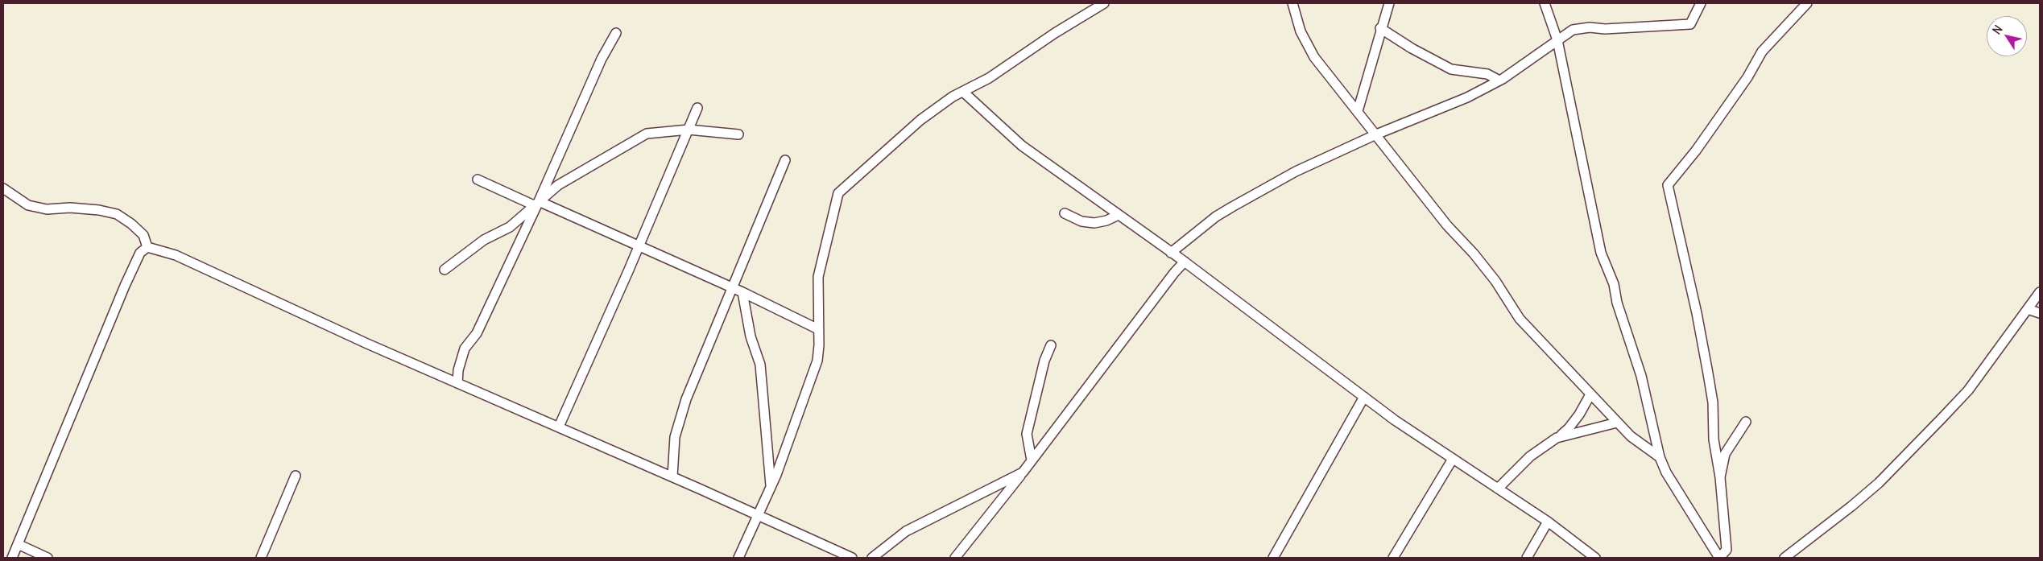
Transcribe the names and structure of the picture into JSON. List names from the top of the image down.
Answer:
{
  "north": "top left"
}
